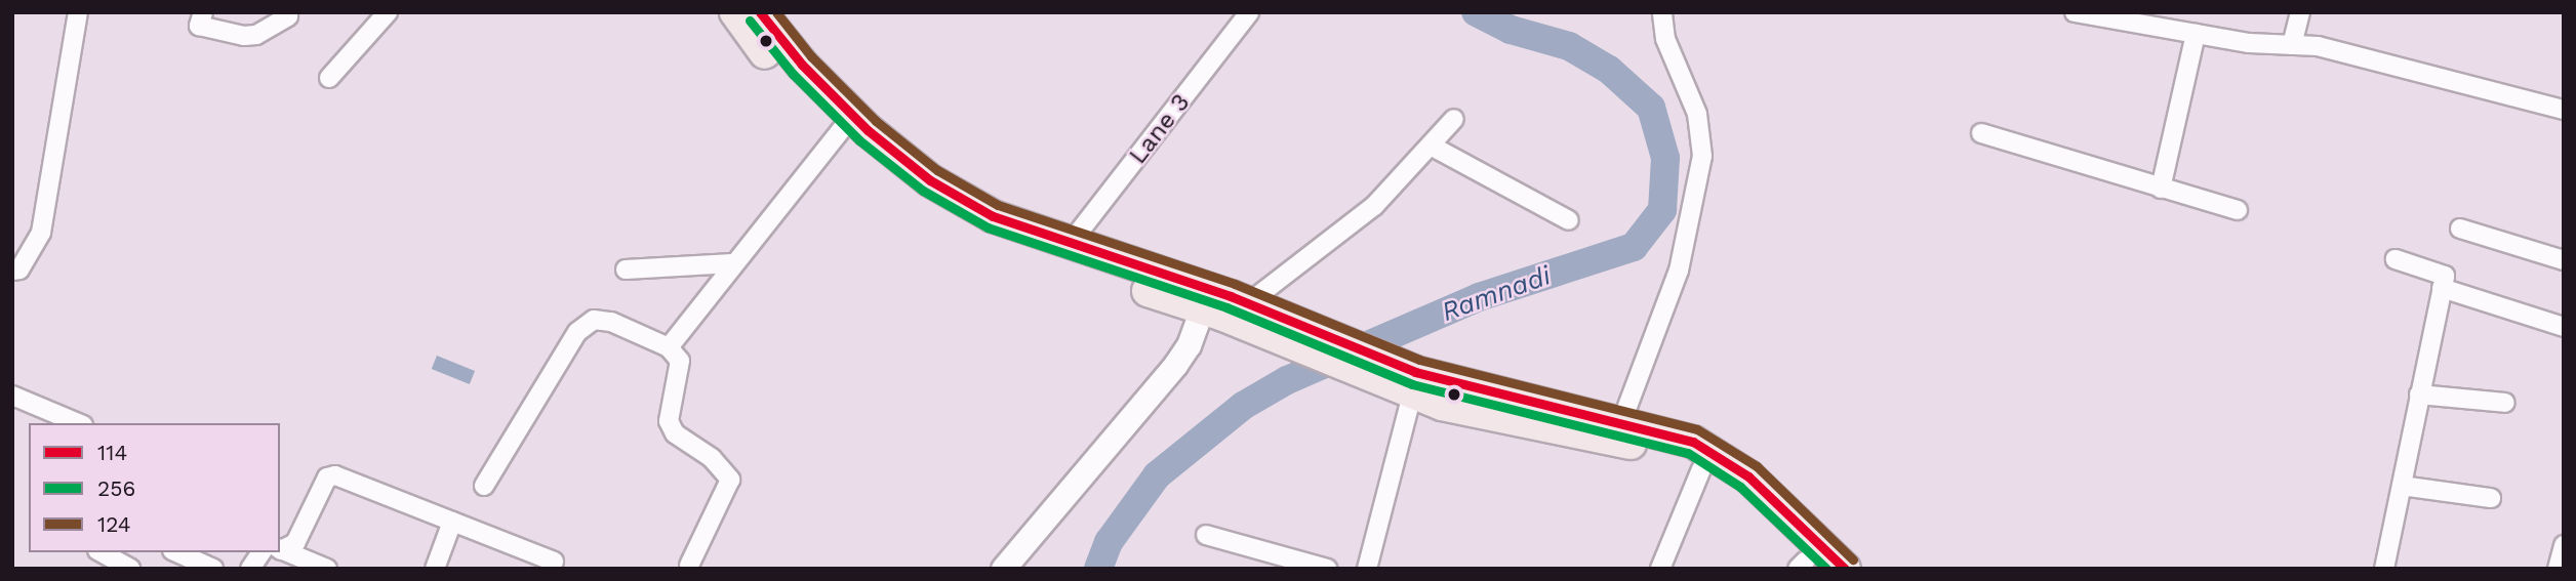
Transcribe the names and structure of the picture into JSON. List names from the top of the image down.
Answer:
{
  "streets": {
    "street": ["Lane 3"]
  },
  "water": ["Ramnadi"],
  "lines": ["transit line 114", "transit line 124", "transit line 256"],
  "legend": ["114", "256", "124"]
}
